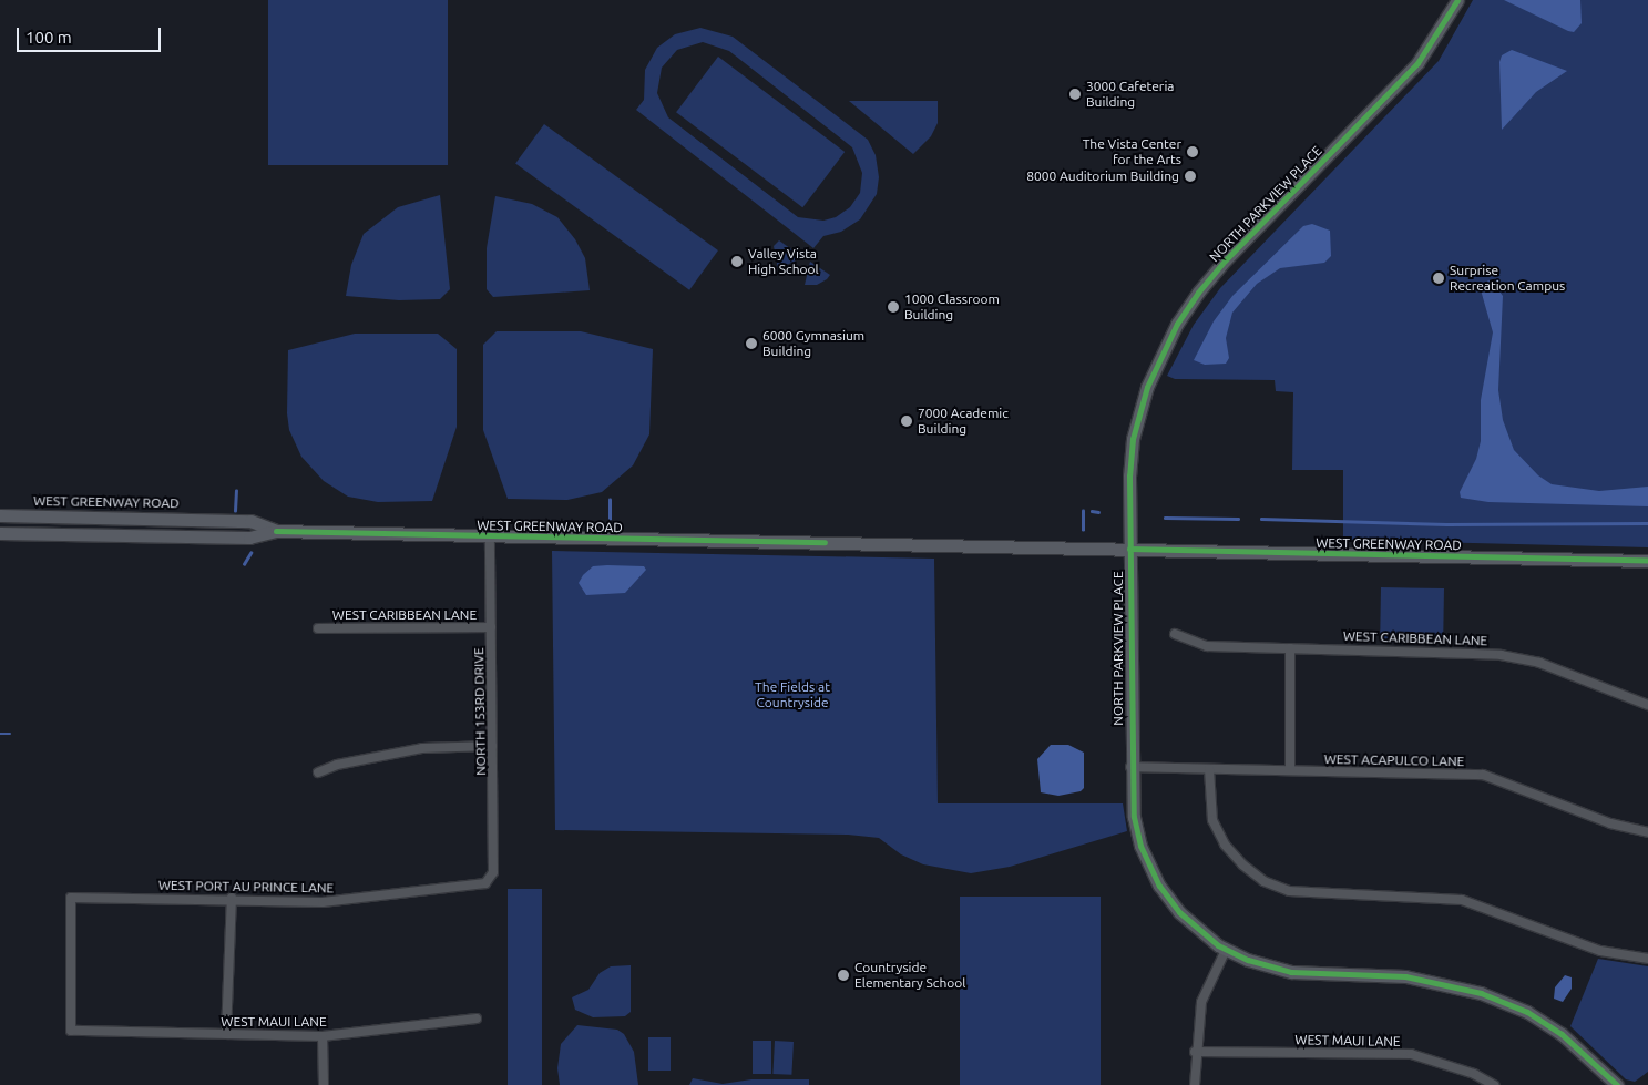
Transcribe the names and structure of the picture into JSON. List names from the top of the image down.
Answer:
{
  "streets": {
    "main road": ["NORTH PARKVIEW PLACE", "WEST GREENWAY ROAD"],
    "street": [
      "WEST CARIBBEAN LANE",
      "NORTH 153RD DRIVE",
      "WEST ACAPULCO LANE",
      "WEST PORT AU PRINCE LANE",
      "WEST MAUI LANE"
    ]
  },
  "crossings": [
    ["NORTH PARKVIEW PLACE", "WEST GREENWAY ROAD"],
    ["NORTH PARKVIEW PLACE", "WEST ACAPULCO LANE"],
    ["WEST GREENWAY ROAD", "NORTH 153RD DRIVE"],
    ["WEST CARIBBEAN LANE", "NORTH 153RD DRIVE"],
    ["NORTH 153RD DRIVE", "WEST PORT AU PRINCE LANE"],
    ["WEST PORT AU PRINCE LANE", "WEST MAUI LANE"]
  ],
  "parks": ["The Fields at Countryside"],
  "places": [
    "3000 Cafeteria Building",
    "The Vista Center for the Arts",
    "8000 Auditorium Building",
    "Valley Vista High School",
    "Surprise Recreation Campus",
    "1000 Classroom Building",
    "6000 Gymnasium Building",
    "7000 Academic Building",
    "Countryside Elementary School"
  ],
  "scale_bar": "100 m"
}
